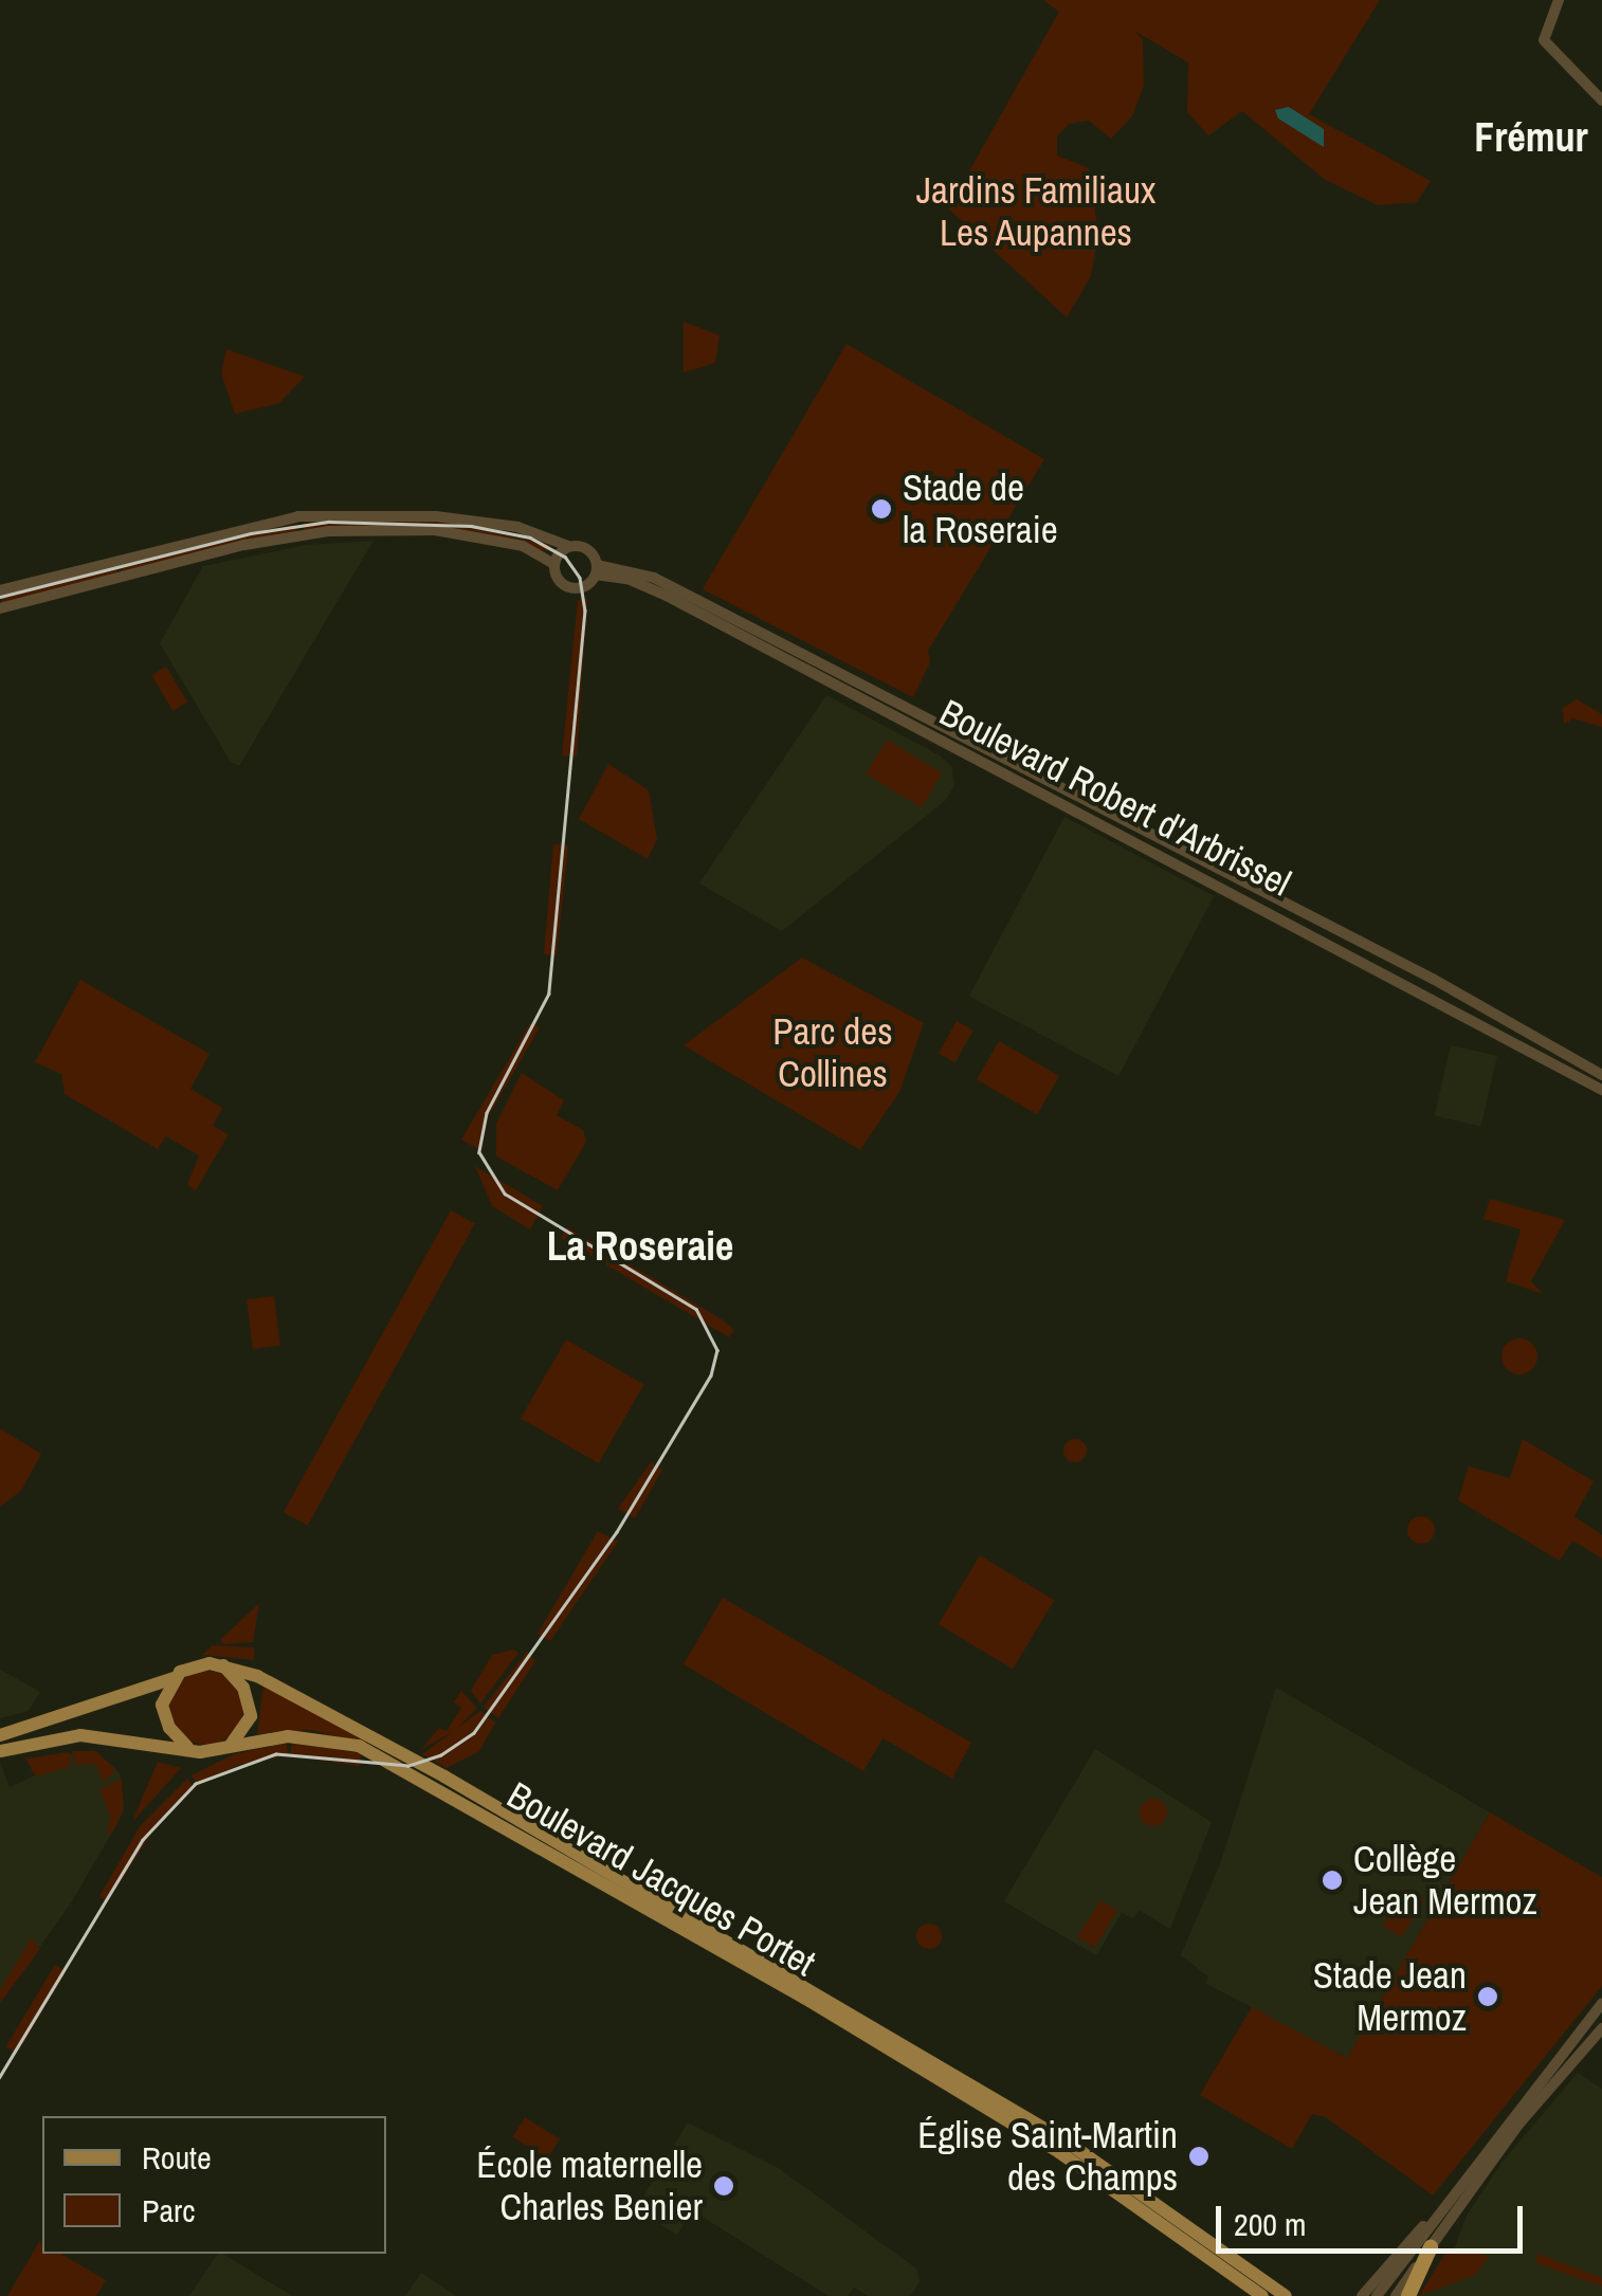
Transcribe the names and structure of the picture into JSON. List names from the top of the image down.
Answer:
{
  "streets": {
    "main road": ["Boulevard Jacques Portet"],
    "street": ["Boulevard Robert d'Arbrissel"]
  },
  "districts": ["Frémur", "La Roseraie"],
  "parks": ["Jardins Familiaux Les Aupannes", "Parc des Collines"],
  "places": [
    "Stade de la Roseraie",
    "Collège Jean Mermoz",
    "Stade Jean Mermoz",
    "Église Saint-Martin des Champs",
    "École maternelle Charles Benier"
  ],
  "legend": ["Route", "Parc"],
  "scale_bar": "200 m"
}
